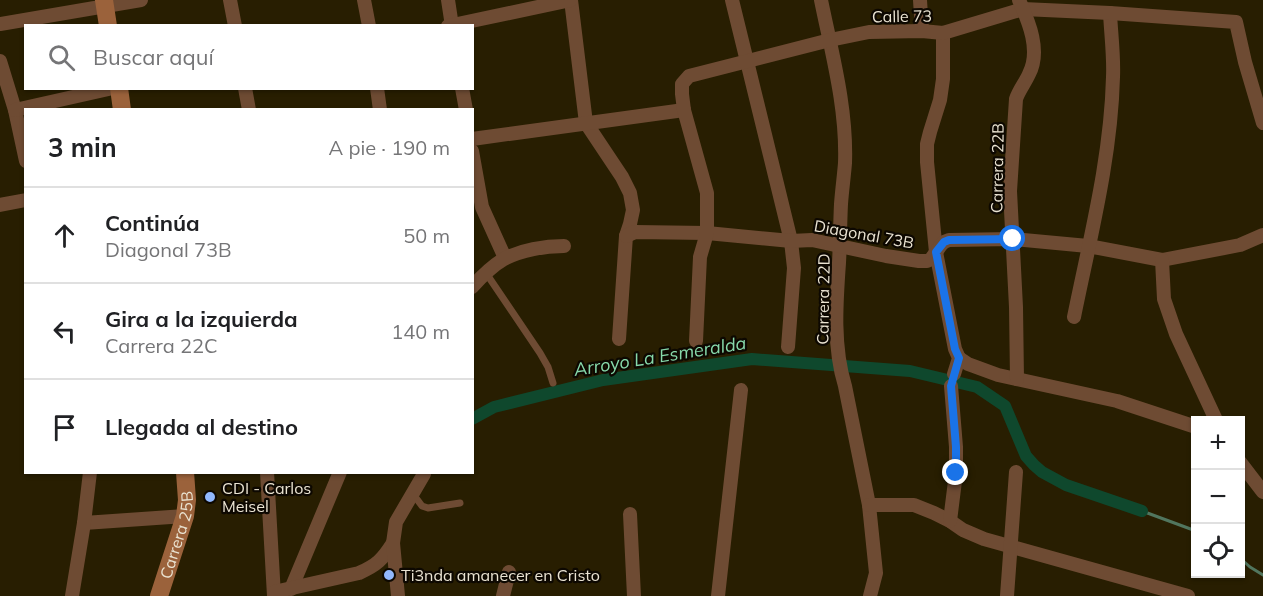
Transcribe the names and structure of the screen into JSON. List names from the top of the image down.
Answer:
{
  "streets": {
    "street": [
      "Calle 73",
      "Carrera 22B",
      "Diagonal 73B",
      "Carrera 22D",
      "Carrera 25B"
    ]
  },
  "crossings": [
    ["Calle 73", "Carrera 22B"],
    ["Calle 73", "Carrera 22D"],
    ["Carrera 22B", "Diagonal 73B"],
    ["Diagonal 73B", "Carrera 22D"]
  ],
  "water": ["Arroyo La Esmeralda"],
  "places": ["CDI - Carlos Meisel", "Ti3nda amanecer en Cristo"],
  "page": {
    "search": "Buscar aquí",
    "heading": ["3 min", "A pie · 190 m"],
    "list": [
      ["Continúa", "Diagonal 73B", "50 m"],
      ["Gira a la izquierda", "Carrera 22C", "140 m"],
      "Llegada al destino"
    ],
    "map_buttons": ["+", "−"]
  }
}
